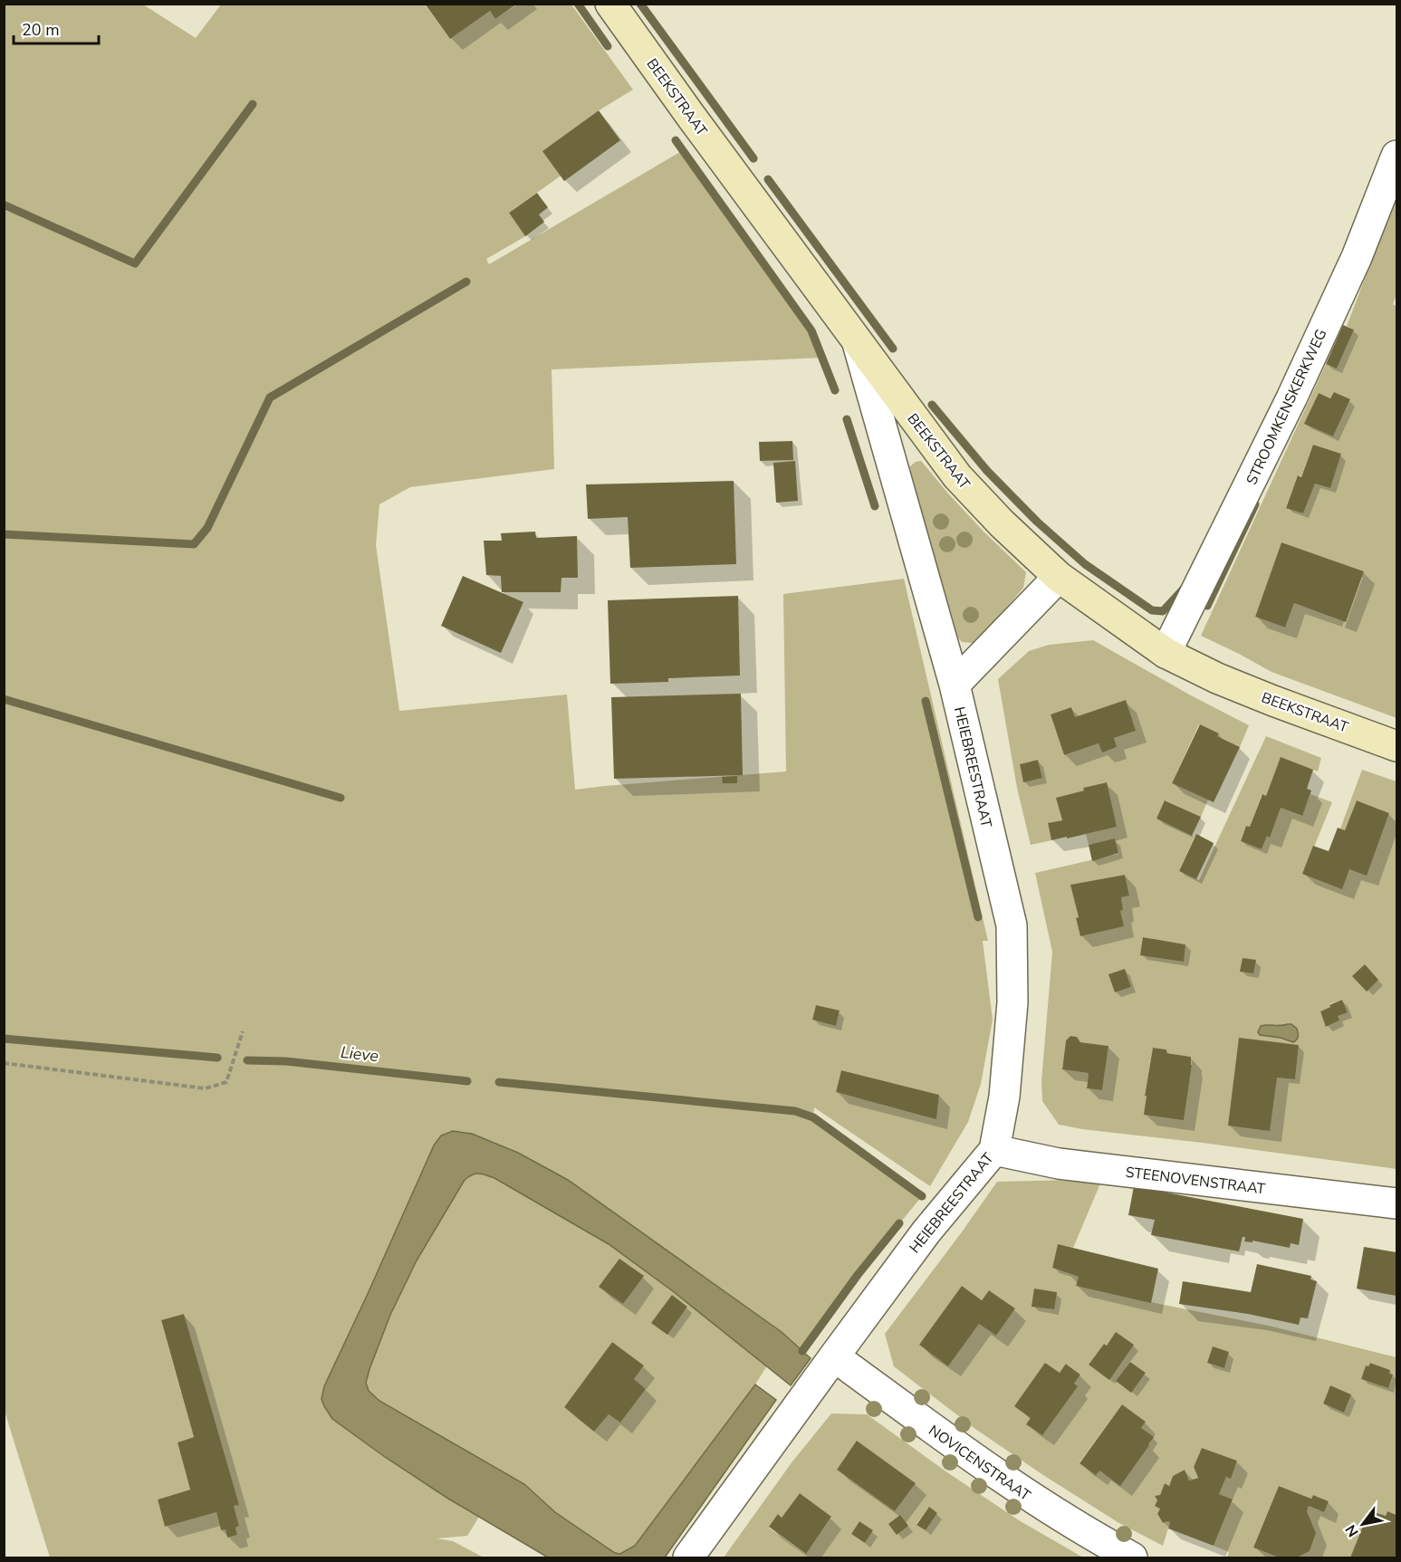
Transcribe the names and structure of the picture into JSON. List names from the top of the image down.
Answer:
{
  "streets": {
    "street": [
      "BEEKSTRAAT",
      "STROOMKENSKERKWEG",
      "HEIEBREESTRAAT",
      "STEENOVENSTRAAT",
      "NOVICENSTRAAT"
    ]
  },
  "crossings": [
    ["BEEKSTRAAT", "STROOMKENSKERKWEG"],
    ["BEEKSTRAAT", "HEIEBREESTRAAT"],
    ["HEIEBREESTRAAT", "STEENOVENSTRAAT"],
    ["HEIEBREESTRAAT", "NOVICENSTRAAT"]
  ],
  "water": ["Lieve"],
  "scale_bar": "20 m",
  "north": "bottom left"
}
